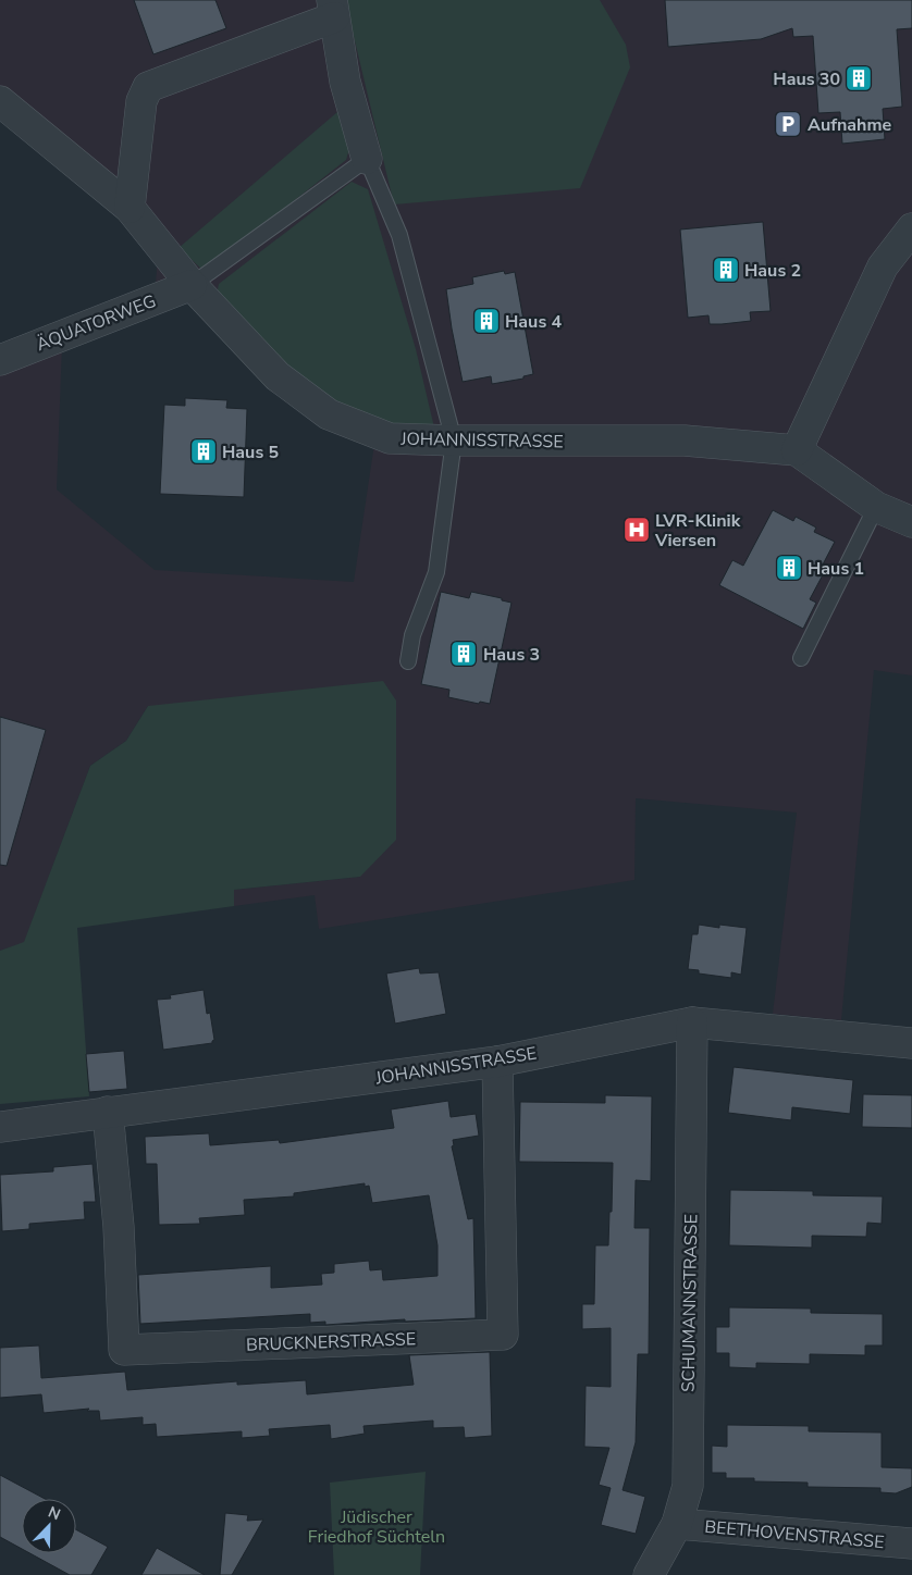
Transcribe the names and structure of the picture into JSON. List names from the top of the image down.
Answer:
{
  "streets": {
    "street": [
      "ÄQUATORWEG",
      "JOHANNISSTRASSE",
      "SCHUMANNSTRASSE",
      "BRUCKNERSTRASSE",
      "BEETHOVENSTRASSE"
    ]
  },
  "crossings": [
    ["ÄQUATORWEG", "JOHANNISSTRASSE"],
    ["JOHANNISSTRASSE", "SCHUMANNSTRASSE"],
    ["JOHANNISSTRASSE", "BRUCKNERSTRASSE"],
    ["SCHUMANNSTRASSE", "BEETHOVENSTRASSE"]
  ],
  "parks": ["Jüdischer Friedhof Süchteln"],
  "places": {
    "building": [
      "Haus 30",
      "Haus 2",
      "Haus 4",
      "Haus 5",
      "Haus 1",
      "Haus 3"
    ],
    "parking": ["Aufnahme"],
    "hospital": ["LVR-Klinik Viersen"]
  },
  "north": "top right"
}
